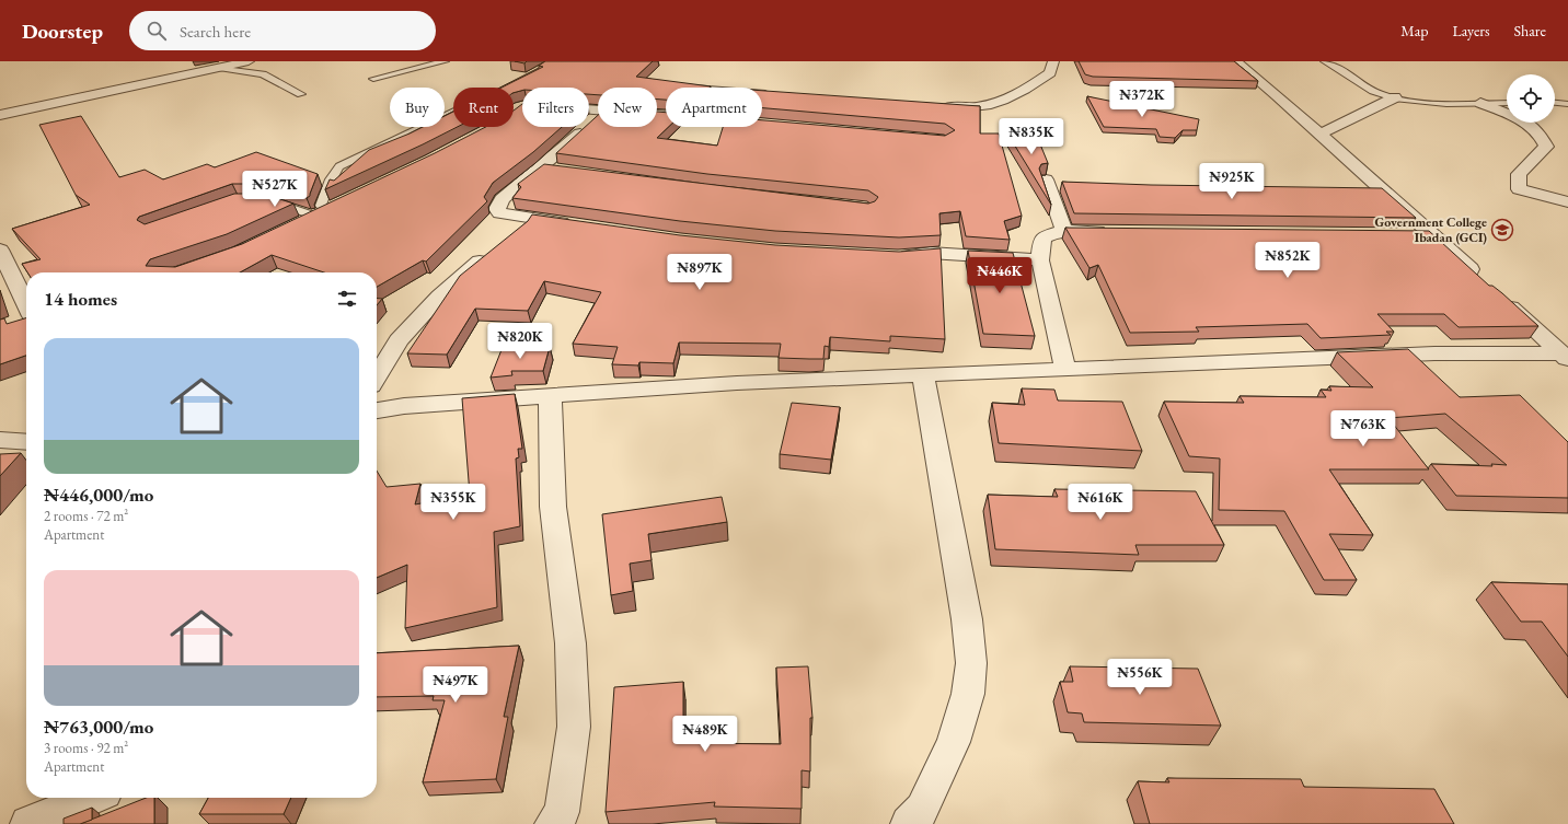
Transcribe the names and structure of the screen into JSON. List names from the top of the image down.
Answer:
{
  "places": {
    "school or university": ["Government College Ibadan (GCI)"]
  },
  "page": {
    "header": "Doorstep",
    "search": "Search here",
    "nav": ["Map", "Layers", "Share"],
    "price": [
      "₦372K",
      "₦835K",
      "₦925K",
      "₦527K",
      "₦852K",
      "₦897K",
      "₦446K",
      "₦820K",
      "₦763K",
      "₦355K",
      "₦616K",
      "₦556K",
      "₦497K",
      "₦489K"
    ],
    "chip": [
      "Buy",
      "Rent",
      "Filters",
      "New",
      "Apartment"
    ],
    "heading": "14 homes",
    "list": [
      {
        "name": "₦446,000/mo",
        "note": "2 rooms · 72 m² · Apartment"
      },
      {
        "name": "₦763,000/mo",
        "note": "3 rooms · 92 m² · Apartment"
      }
    ]
  }
}
